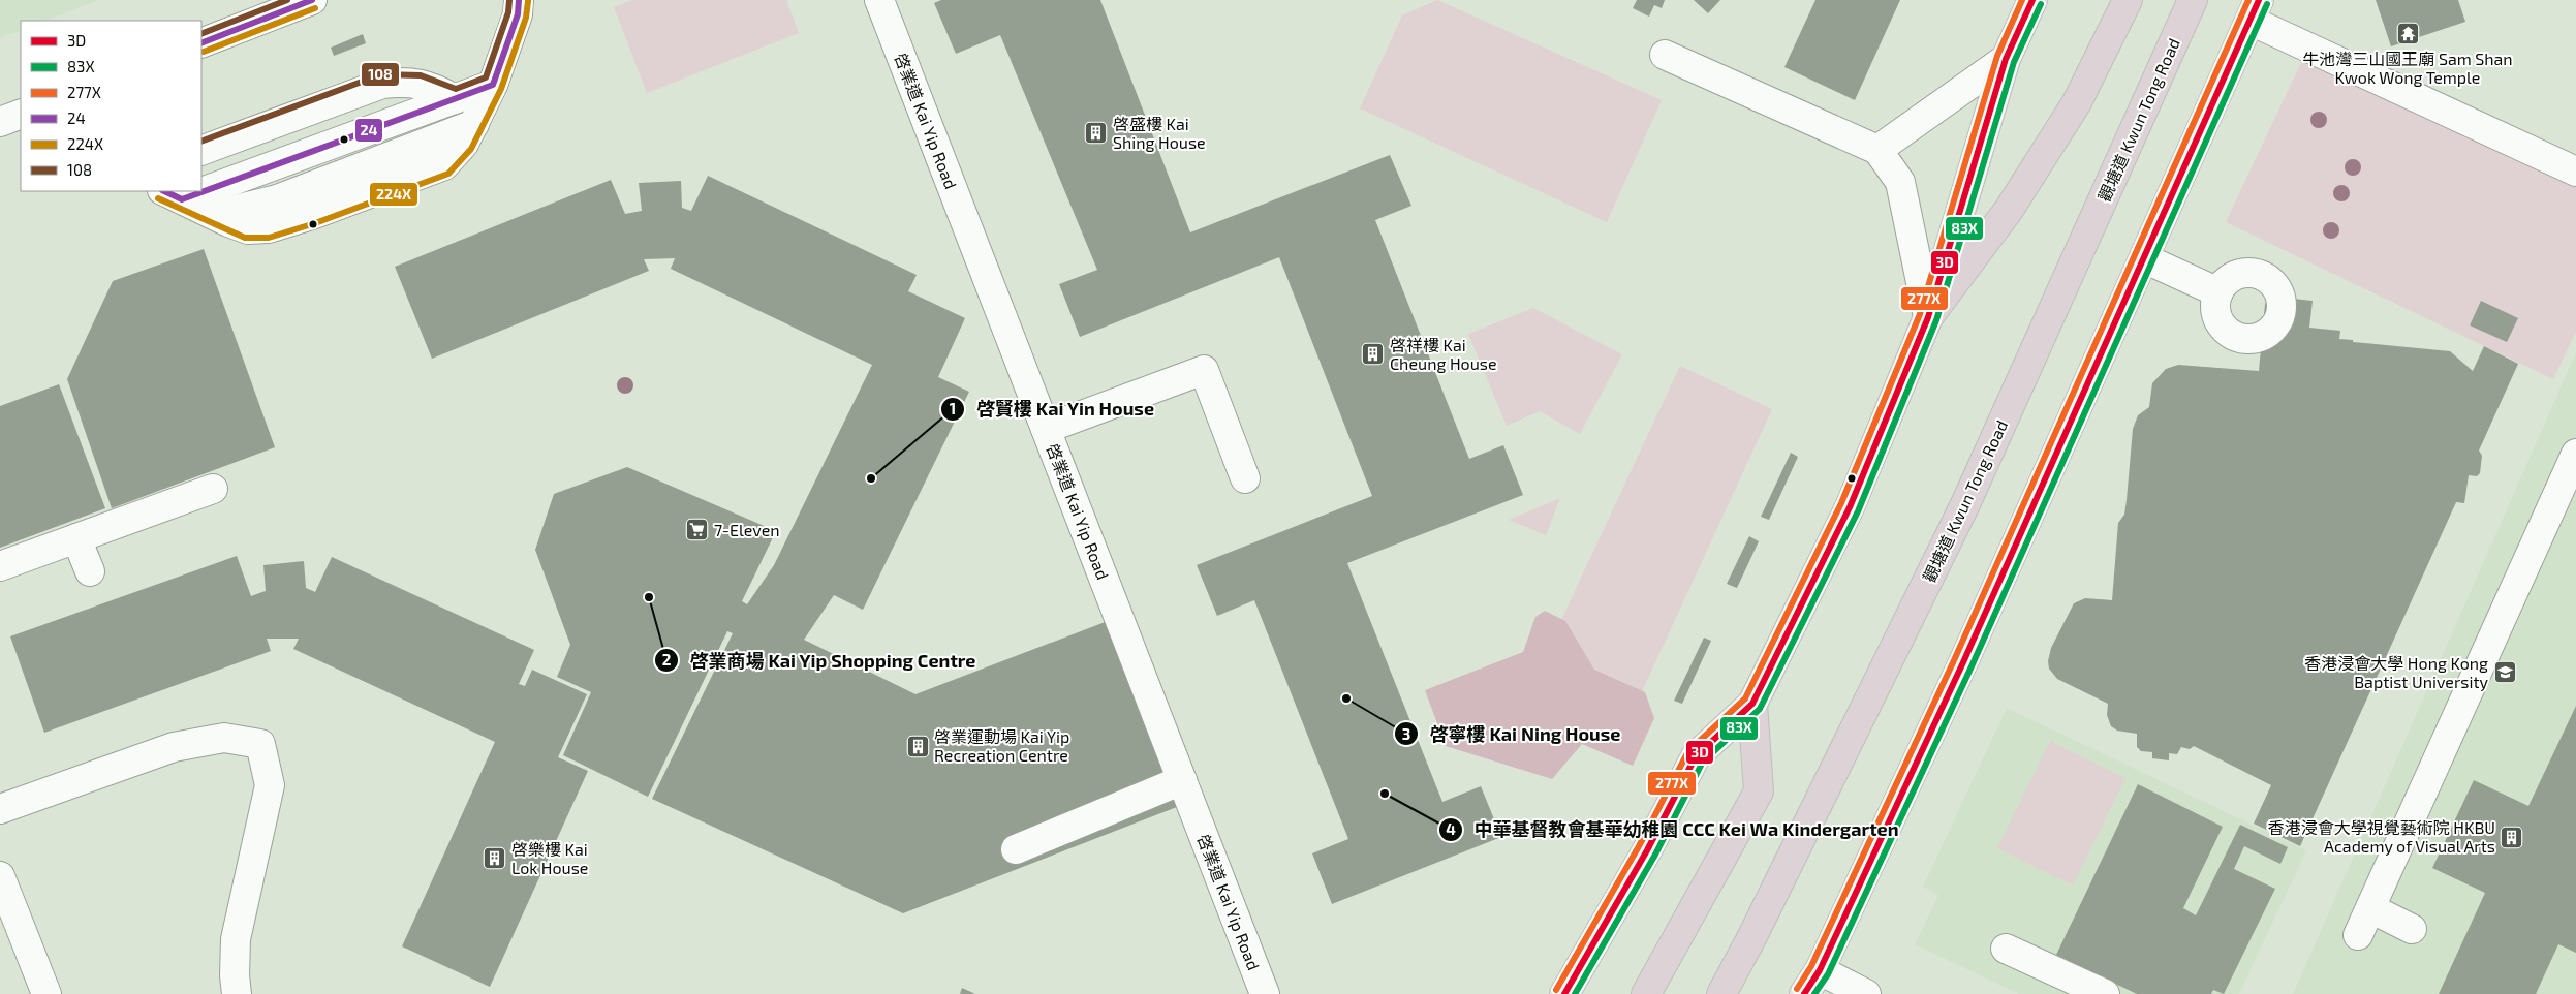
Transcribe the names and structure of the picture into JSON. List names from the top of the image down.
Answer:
{
  "streets": {
    "highway": ["觀塘道 Kwun Tong Road"],
    "street": ["啓業道 Kai Yip Road"]
  },
  "places": {
    "temple": ["牛池灣三山國王廟 Sam Shan Kwok Wong Temple"],
    "building": [
      "啓盛樓 Kai Shing House",
      "啓祥樓 Kai Cheung House",
      "啓業運動場 Kai Yip Recreation Centre",
      "香港浸會大學視覺藝術院 HKBU Academy of Visual Arts",
      "啓樂樓 Kai Lok House"
    ],
    "other": [
      "啓賢樓 Kai Yin House",
      "啓業商場 Kai Yip Shopping Centre",
      "啓寧樓 Kai Ning House",
      "中華基督教會基華幼稚園 CCC Kei Wa Kindergarten"
    ],
    "supermarket": ["7-Eleven"],
    "school or university": ["香港浸會大學 Hong Kong Baptist University"]
  },
  "lines": [
    "transit line 3D",
    "transit line 277X",
    "transit line 24",
    "transit line 108",
    "transit line 224X",
    "transit line 83X"
  ],
  "legend": [
    "3D",
    "83X",
    "277X",
    "24",
    "224X",
    "108"
  ]
}
